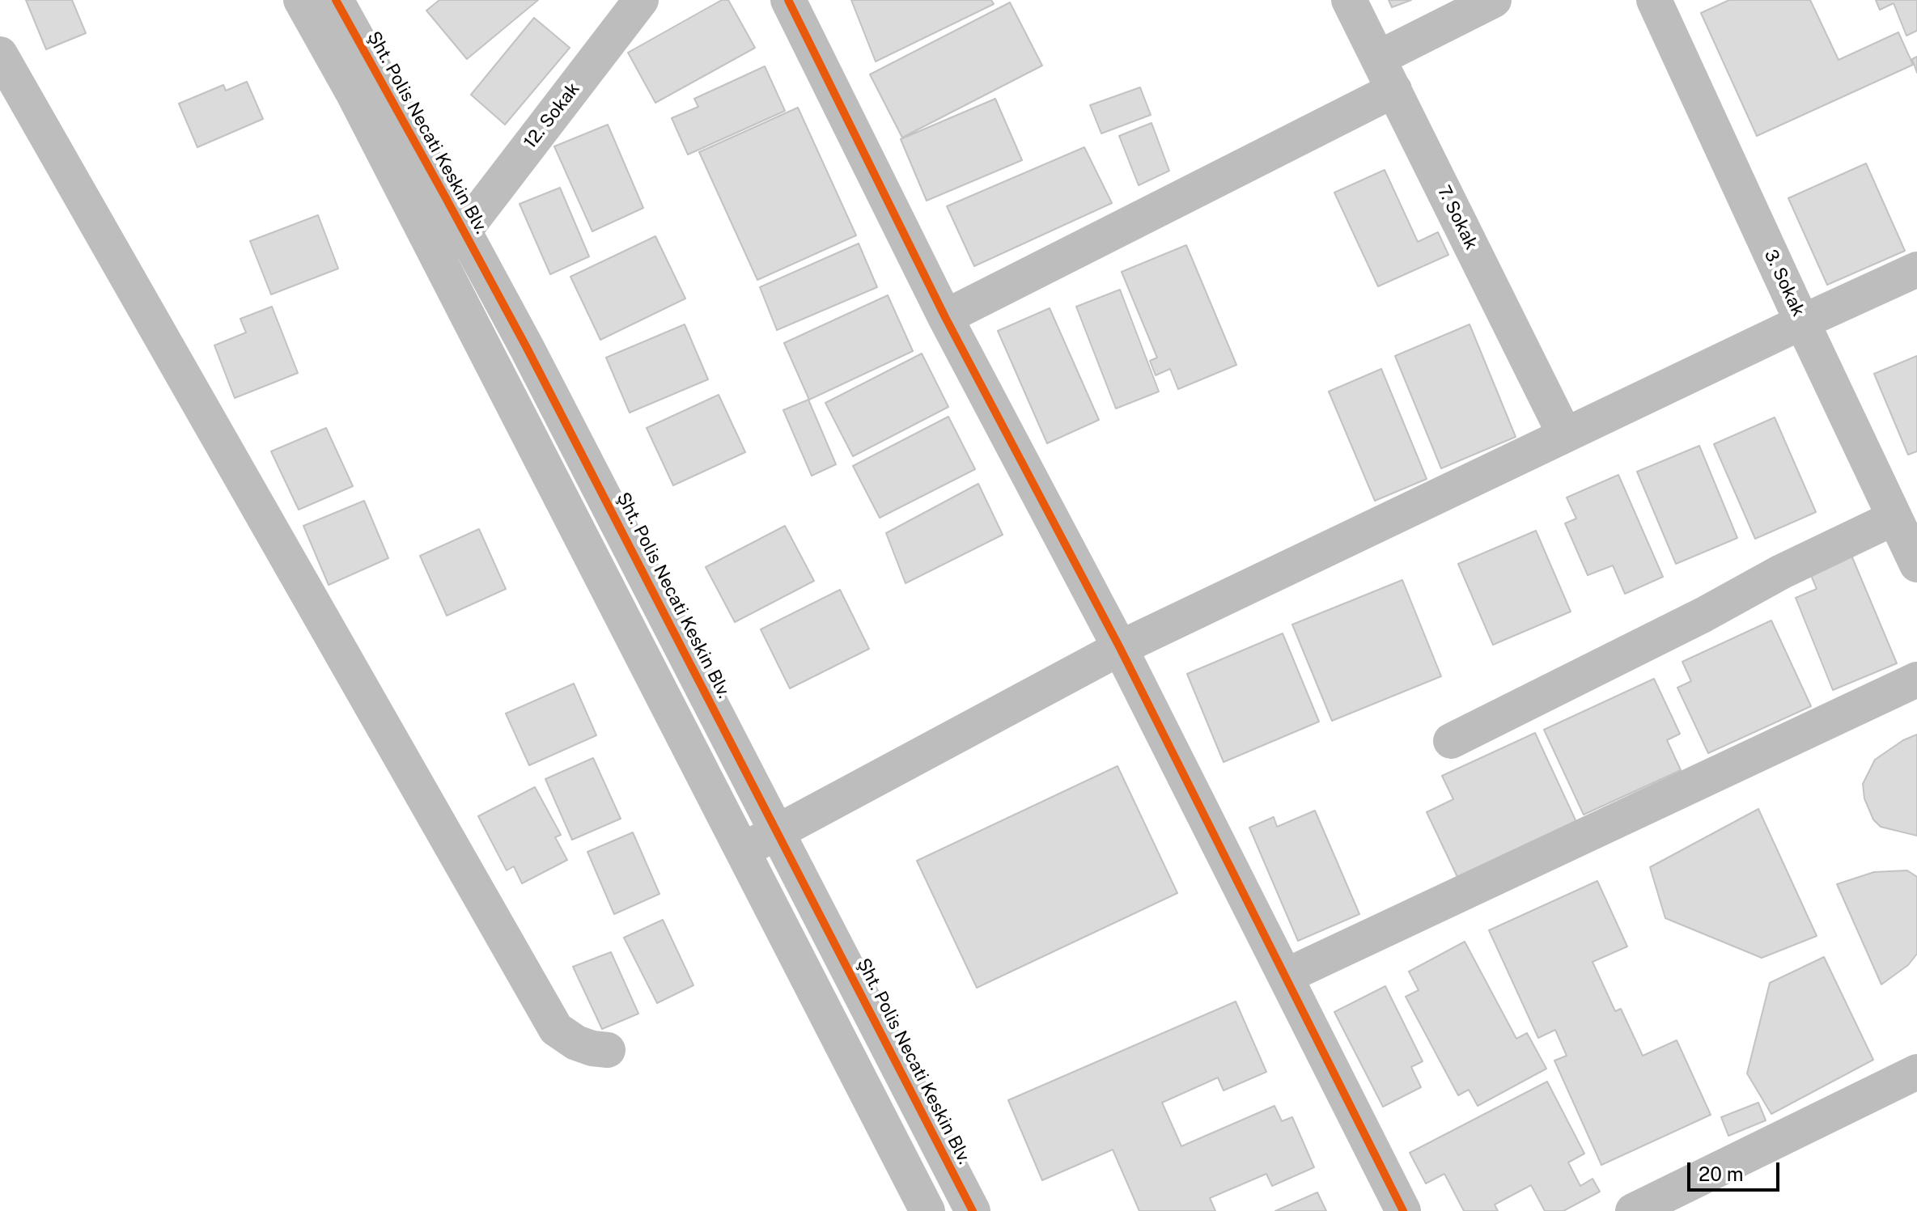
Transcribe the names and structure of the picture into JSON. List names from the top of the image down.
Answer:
{
  "streets": {
    "street": [
      "12. Sokak",
      "Şht. Polis Necati Keskin Blv.",
      "7. Sokak",
      "3. Sokak"
    ]
  },
  "crossings": [
    ["12. Sokak", "Şht. Polis Necati Keskin Blv."]
  ],
  "scale_bar": "20 m"
}
